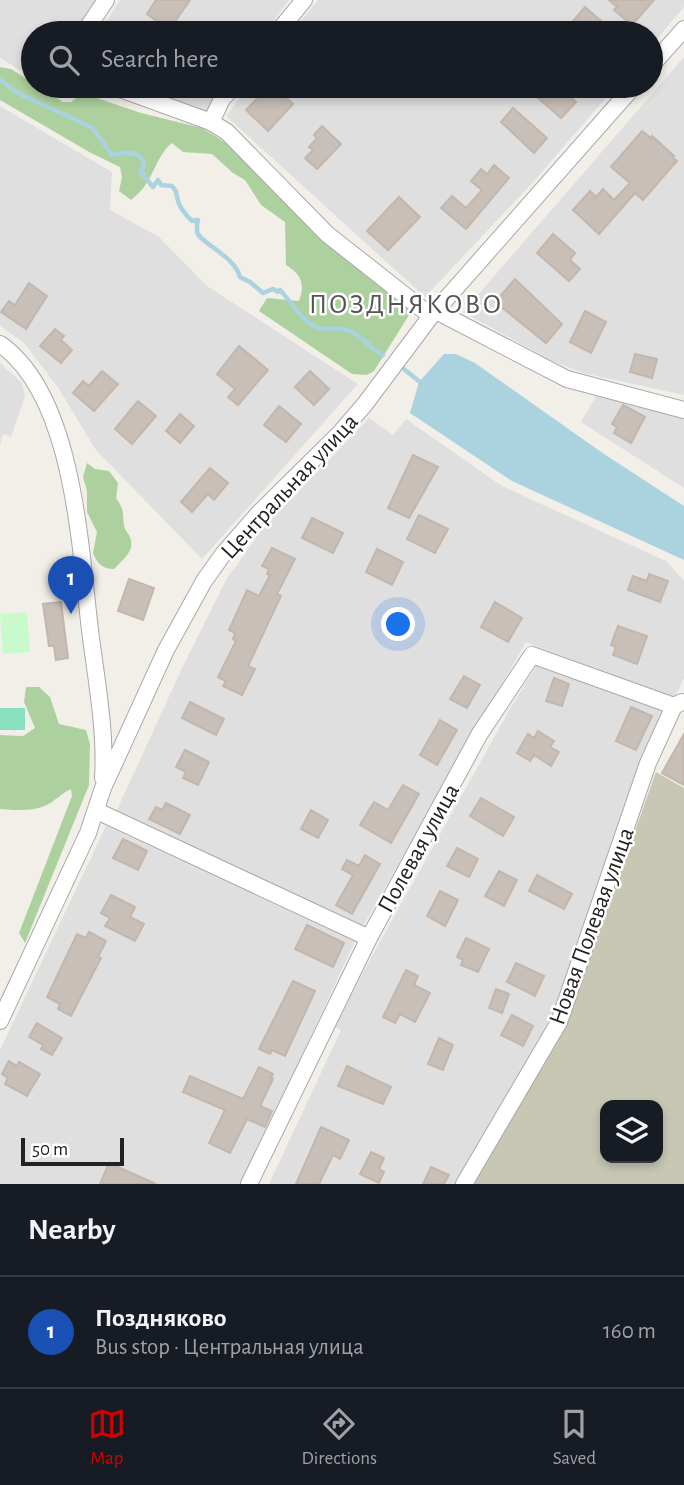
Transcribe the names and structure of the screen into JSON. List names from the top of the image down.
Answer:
{
  "streets": {
    "street": ["Центральная улица", "Полевая улица", "Новая Полевая улица"]
  },
  "crossings": [
    ["Полевая улица", "Новая Полевая улица"]
  ],
  "districts": ["ПОЗДНЯКОВО"],
  "scale_bar": "50 m",
  "page": {
    "search": "Search here",
    "pins": "1",
    "scale": "50 m",
    "heading": "Nearby",
    "list": [
      {
        "mark": "1",
        "name": "Поздняково",
        "note": "Bus stop · Центральная улица",
        "value": "160 m"
      }
    ],
    "nav": ["Map", "Directions", "Saved"]
  }
}
